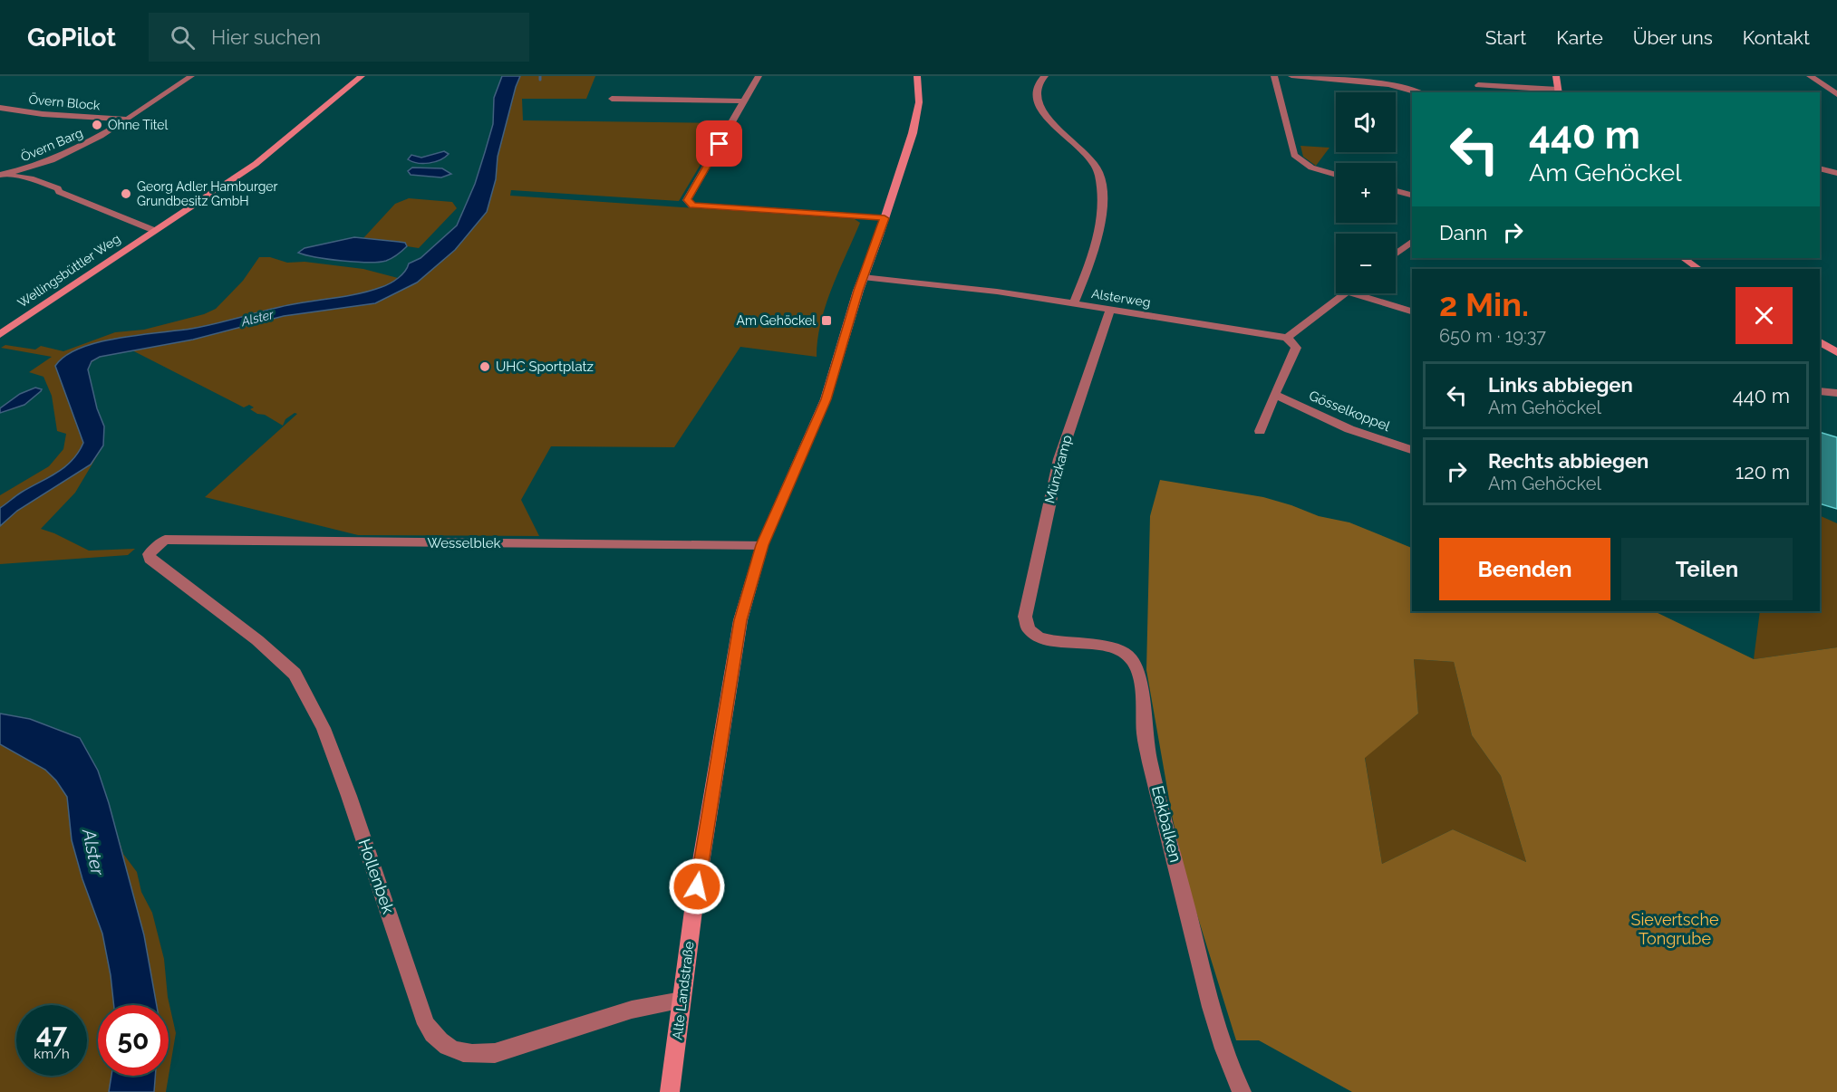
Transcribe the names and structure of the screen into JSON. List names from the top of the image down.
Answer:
{
  "streets": {
    "main road": ["Wellingsbüttler Weg", "Alte Landstraße"],
    "street": [
      "Övern Block",
      "Övern Barg",
      "Alsterweg",
      "Gösselkoppel",
      "Münzkamp",
      "Wesselblek",
      "Eekbalken",
      "Hollenbek"
    ]
  },
  "crossings": [
    ["Övern Block", "Övern Barg"],
    ["Alsterweg", "Münzkamp"],
    ["Alsterweg", "Alte Landstraße"],
    ["Münzkamp", "Eekbalken"],
    ["Wesselblek", "Hollenbek"],
    ["Wesselblek", "Alte Landstraße"],
    ["Hollenbek", "Alte Landstraße"]
  ],
  "water": ["Alster"],
  "parks": ["Sievertsche Tongrube"],
  "places": {
    "other": ["Ohne Titel", "Georg Adler Hamburger Grundbesitz GmbH", "UHC Sportplatz"],
    "transit": ["Am Gehöckel"]
  },
  "page": {
    "header": "GoPilot",
    "search": "Hier suchen",
    "nav": [
      "Start",
      "Karte",
      "Über uns",
      "Kontakt"
    ],
    "map_buttons": ["+", "−"],
    "turn": ["440 m", "Am Gehöckel"],
    "then": "Dann",
    "heading": ["2 Min.", "650 m · 19:37"],
    "list": [
      {
        "name": "Links abbiegen",
        "note": "Am Gehöckel",
        "value": "440 m"
      },
      {
        "name": "Rechts abbiegen",
        "note": "Am Gehöckel",
        "value": "120 m"
      }
    ],
    "buttons": ["Beenden", "Teilen"],
    "speed": "47 km/h",
    "limit": "50"
  }
}
